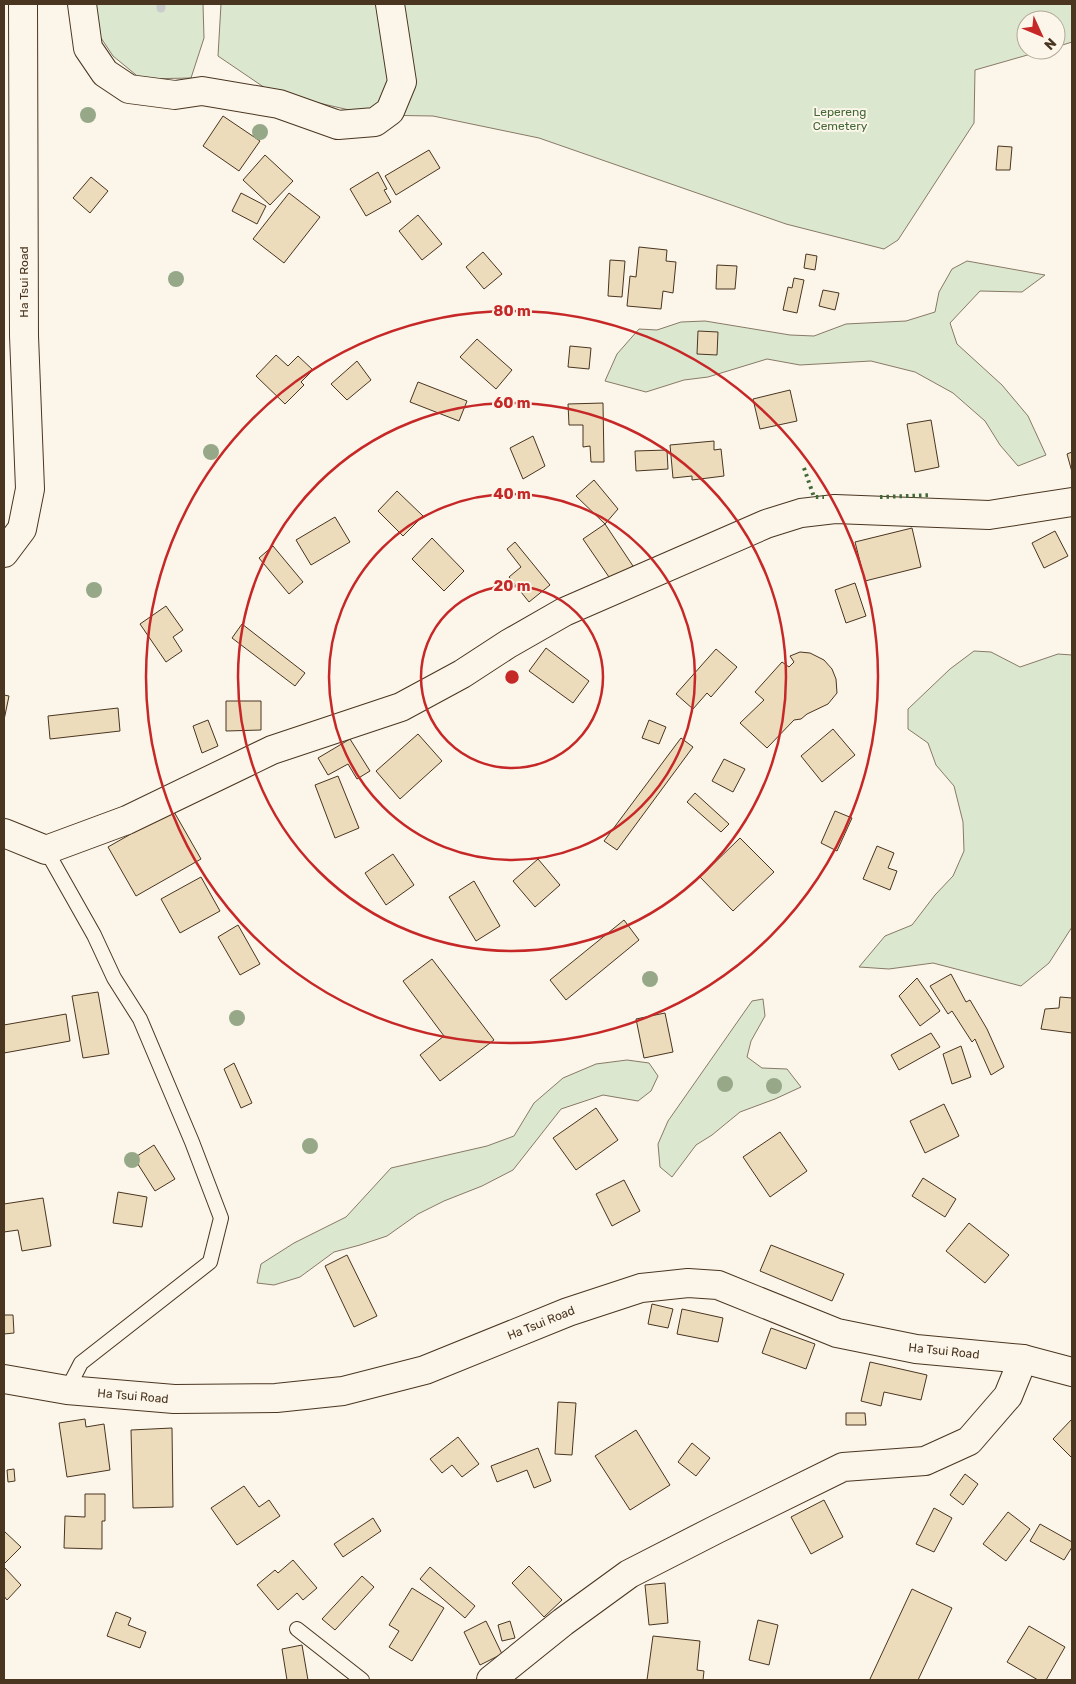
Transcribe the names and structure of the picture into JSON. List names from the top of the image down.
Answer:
{
  "streets": {
    "street": ["Ha Tsui Road"]
  },
  "parks": ["Lepereng Cemetery"],
  "north": "bottom right",
  "rings": [
    "80 m",
    "60 m",
    "40 m",
    "20 m"
  ]
}
